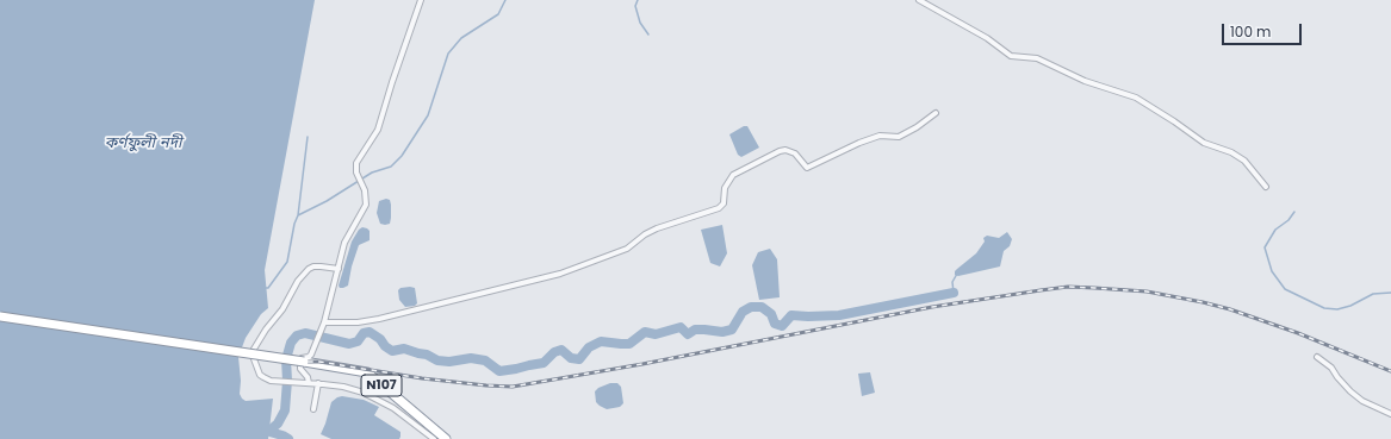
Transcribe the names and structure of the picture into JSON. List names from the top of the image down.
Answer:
{
  "streets": {
    "highway": ["N107"]
  },
  "water": ["কর্ণফুলী নদী"],
  "scale_bar": "100 m"
}
